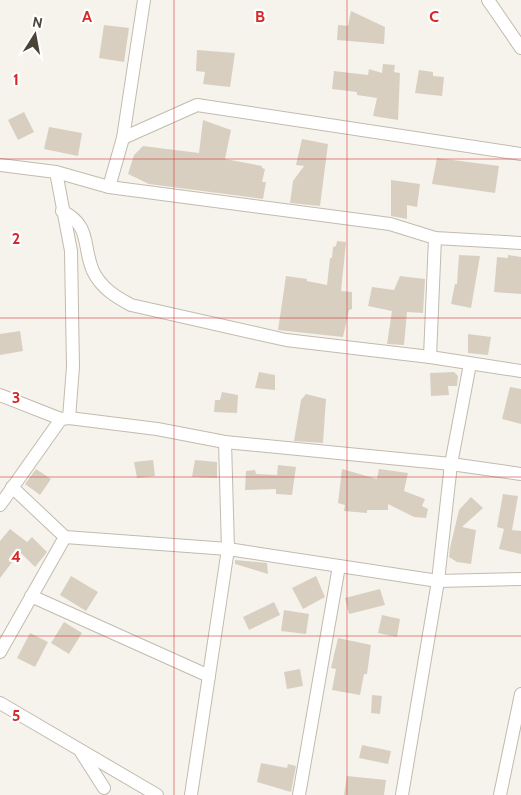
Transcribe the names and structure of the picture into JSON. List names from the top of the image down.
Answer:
{
  "north": "top",
  "grid": {
    "columns": ["A", "B", "C"],
    "rows": [
      "1",
      "2",
      "3",
      "4",
      "5"
    ]
  }
}
